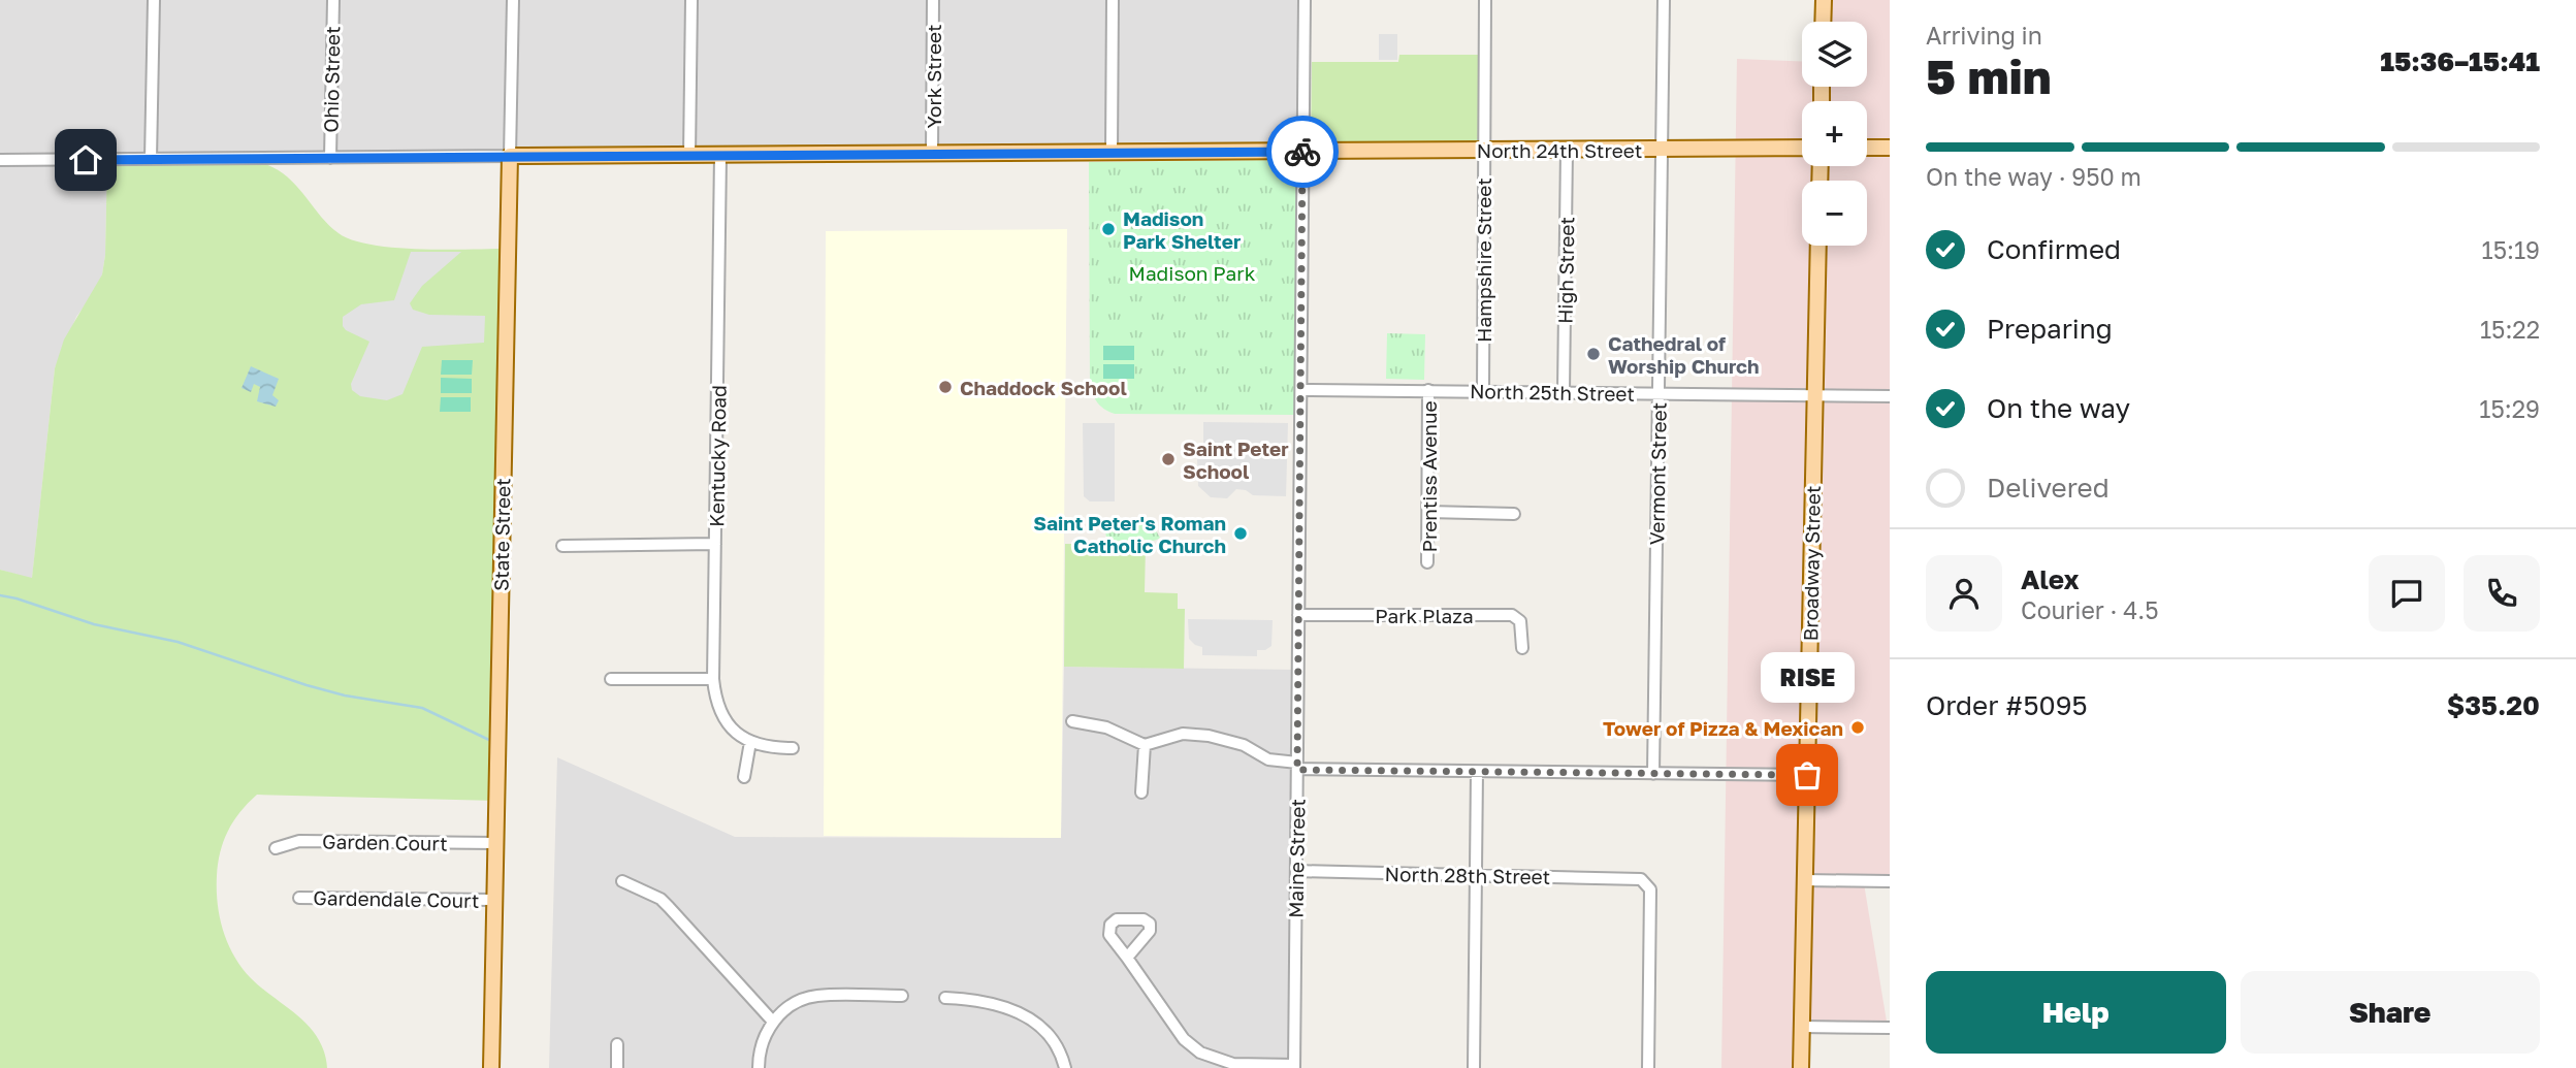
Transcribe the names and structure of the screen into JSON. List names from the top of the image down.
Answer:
{
  "streets": {
    "main road": ["North 24th Street", "State Street", "Broadway Street"],
    "street": [
      "York Street",
      "Ohio Street",
      "Hampshire Street",
      "High Street",
      "North 25th Street",
      "Kentucky Road",
      "Vermont Street",
      "Prentiss Avenue",
      "Park Plaza",
      "Garden Court",
      "Maine Street",
      "North 28th Street",
      "Gardendale Court"
    ]
  },
  "crossings": [
    ["York Street", "North 24th Street"],
    ["North 24th Street", "Hampshire Street"],
    ["North 24th Street", "High Street"],
    ["North 24th Street", "Kentucky Road"],
    ["North 24th Street", "Vermont Street"],
    ["North 24th Street", "State Street"],
    ["North 24th Street", "Maine Street"],
    ["Hampshire Street", "North 25th Street"],
    ["High Street", "North 25th Street"],
    ["North 25th Street", "Vermont Street"],
    ["North 25th Street", "Prentiss Avenue"],
    ["North 25th Street", "Broadway Street"],
    ["North 25th Street", "Maine Street"],
    ["State Street", "Garden Court"],
    ["State Street", "Gardendale Court"],
    ["Park Plaza", "Maine Street"],
    ["Maine Street", "North 28th Street"]
  ],
  "parks": ["Madison Park"],
  "places": [
    "Madison Park Shelter",
    "Cathedral of Worship Church",
    "Chaddock School",
    "Saint Peter School",
    "Saint Peter's Roman Catholic Church",
    "Tower of Pizza & Mexican",
    "RISE"
  ],
  "page": {
    "heading": ["5 min", "Arriving in", "15:36–15:41"],
    "panel": [
      "Alex",
      "Courier · 4.5",
      "Order #5095",
      "$35.20"
    ],
    "map_buttons": ["+", "−"],
    "bar": "On the way · 950 m",
    "list": [
      ["Confirmed", "15:19"],
      ["Preparing", "15:22"],
      ["On the way", "15:29"],
      "Delivered"
    ],
    "bubble": "RISE",
    "buttons": ["Help", "Share"]
  }
}
